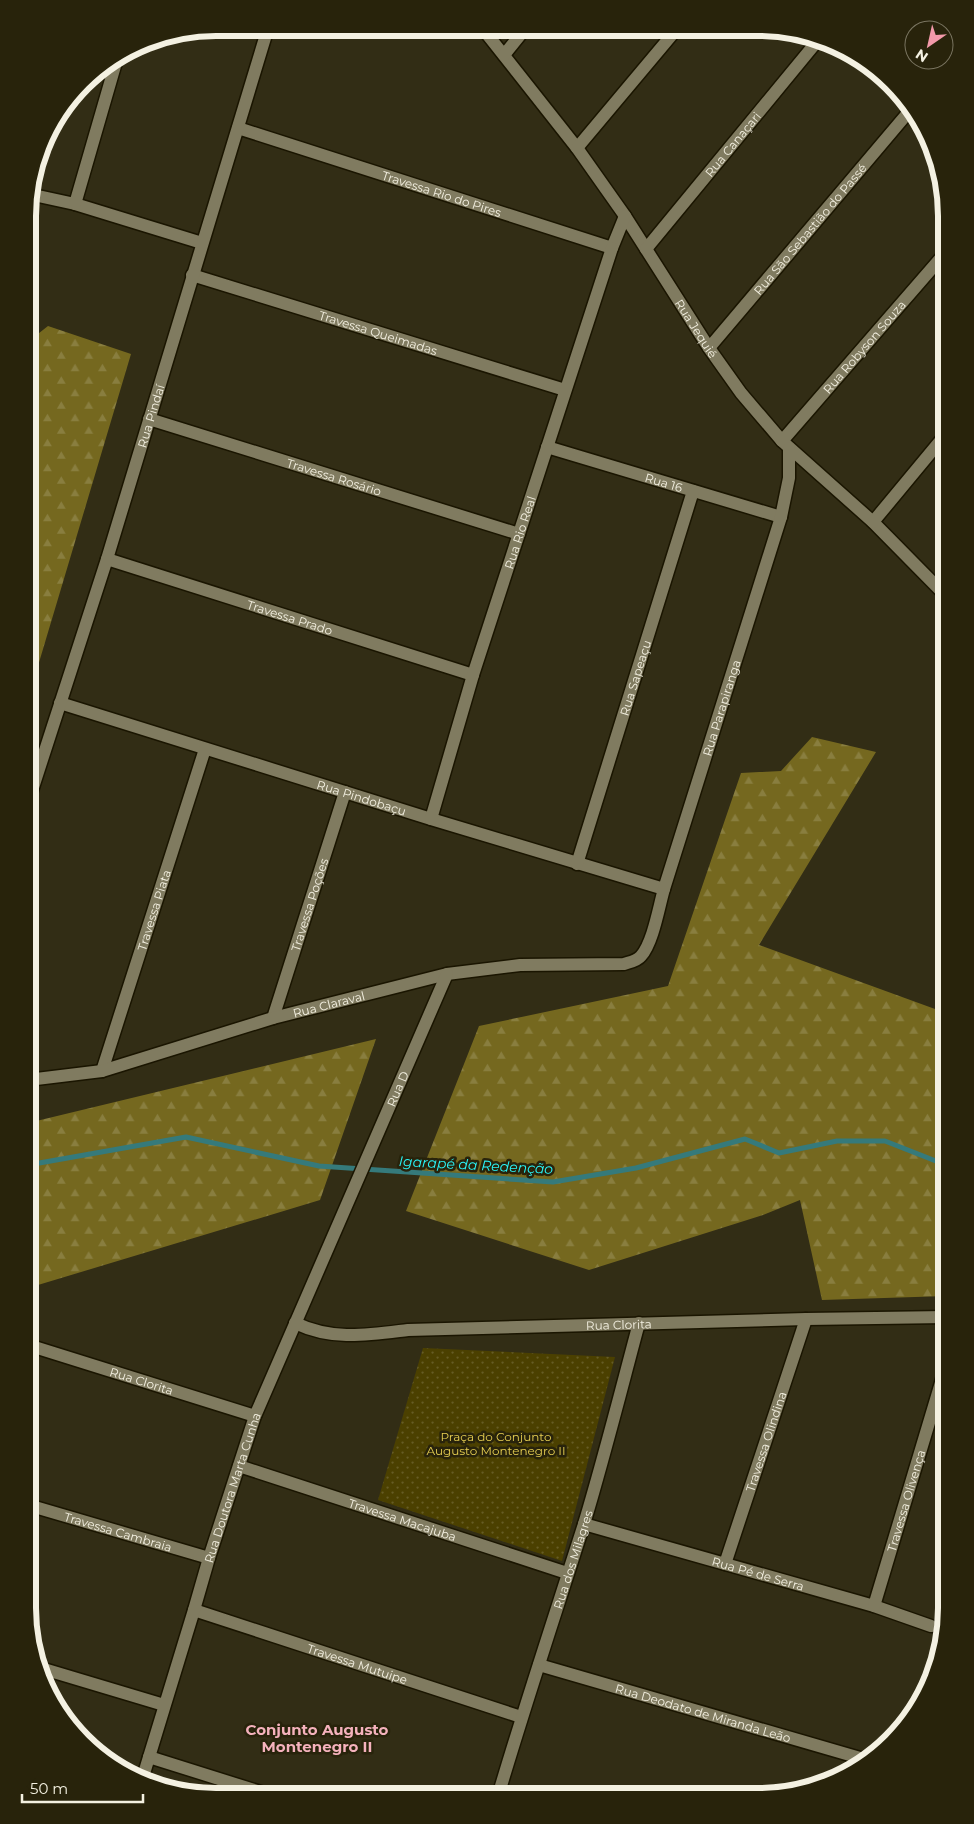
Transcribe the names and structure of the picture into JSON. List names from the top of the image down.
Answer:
{
  "streets": {
    "street": [
      "Rua Canaçari",
      "Travessa Rio do Pires",
      "Rua São Sebastião do Passé",
      "Rua Jequié",
      "Travessa Queimadas",
      "Rua Robyson Souza",
      "Rua Pindaí",
      "Travessa Rosário",
      "Rua 16",
      "Rua Rio Real",
      "Travessa Prado",
      "Rua Sapeaçu",
      "Rua Parapiranga",
      "Rua Pindobaçu",
      "Travessa Poções",
      "Travessa Piata",
      "Rua Claraval",
      "Rua D",
      "Rua Clorita",
      "Travessa Olindina",
      "Rua Doutora Marta Cunha",
      "Travessa Olivença",
      "Travessa Macajuba",
      "Travessa Cambraia",
      "Rua dos Milagres",
      "Rua Pé de Serra",
      "Travessa Mutuipe",
      "Rua Deodato de Miranda Leão"
    ]
  },
  "crossings": [
    ["Rua Canaçari", "Rua Jequié"],
    ["Travessa Rio do Pires", "Rua Pindaí"],
    ["Travessa Rio do Pires", "Rua Rio Real"],
    ["Rua São Sebastião do Passé", "Rua Jequié"],
    ["Rua Jequié", "Rua Robyson Souza"],
    ["Rua Jequié", "Rua Parapiranga"],
    ["Travessa Queimadas", "Rua Pindaí"],
    ["Travessa Queimadas", "Rua Rio Real"],
    ["Rua Robyson Souza", "Rua Parapiranga"],
    ["Rua Pindaí", "Travessa Rosário"],
    ["Rua Pindaí", "Travessa Prado"],
    ["Rua Pindaí", "Rua Pindobaçu"],
    ["Travessa Rosário", "Rua Rio Real"],
    ["Rua 16", "Rua Rio Real"],
    ["Rua 16", "Rua Sapeaçu"],
    ["Rua 16", "Rua Parapiranga"],
    ["Rua Rio Real", "Travessa Prado"],
    ["Rua Rio Real", "Rua Pindobaçu"],
    ["Rua Sapeaçu", "Rua Pindobaçu"],
    ["Rua Parapiranga", "Rua Pindobaçu"],
    ["Rua Parapiranga", "Rua Claraval"],
    ["Rua Pindobaçu", "Travessa Poções"],
    ["Rua Pindobaçu", "Travessa Piata"],
    ["Travessa Poções", "Rua Claraval"],
    ["Travessa Piata", "Rua Claraval"],
    ["Rua Claraval", "Rua D"],
    ["Rua D", "Rua Doutora Marta Cunha"],
    ["Rua Clorita", "Travessa Olindina"],
    ["Rua Clorita", "Rua Doutora Marta Cunha"],
    ["Rua Clorita", "Rua dos Milagres"],
    ["Travessa Olindina", "Rua Pé de Serra"],
    ["Rua Doutora Marta Cunha", "Travessa Macajuba"],
    ["Rua Doutora Marta Cunha", "Travessa Cambraia"],
    ["Rua Doutora Marta Cunha", "Travessa Mutuipe"],
    ["Travessa Olivença", "Rua Pé de Serra"],
    ["Travessa Macajuba", "Rua dos Milagres"],
    ["Rua dos Milagres", "Rua Pé de Serra"],
    ["Rua dos Milagres", "Travessa Mutuipe"],
    ["Rua dos Milagres", "Rua Deodato de Miranda Leão"]
  ],
  "districts": ["Conjunto Augusto Montenegro II"],
  "water": ["Igarapé da Redenção"],
  "parks": ["Praça do Conjunto Augusto Montenegro II"],
  "scale_bar": "50 m",
  "north": "bottom left"
}
